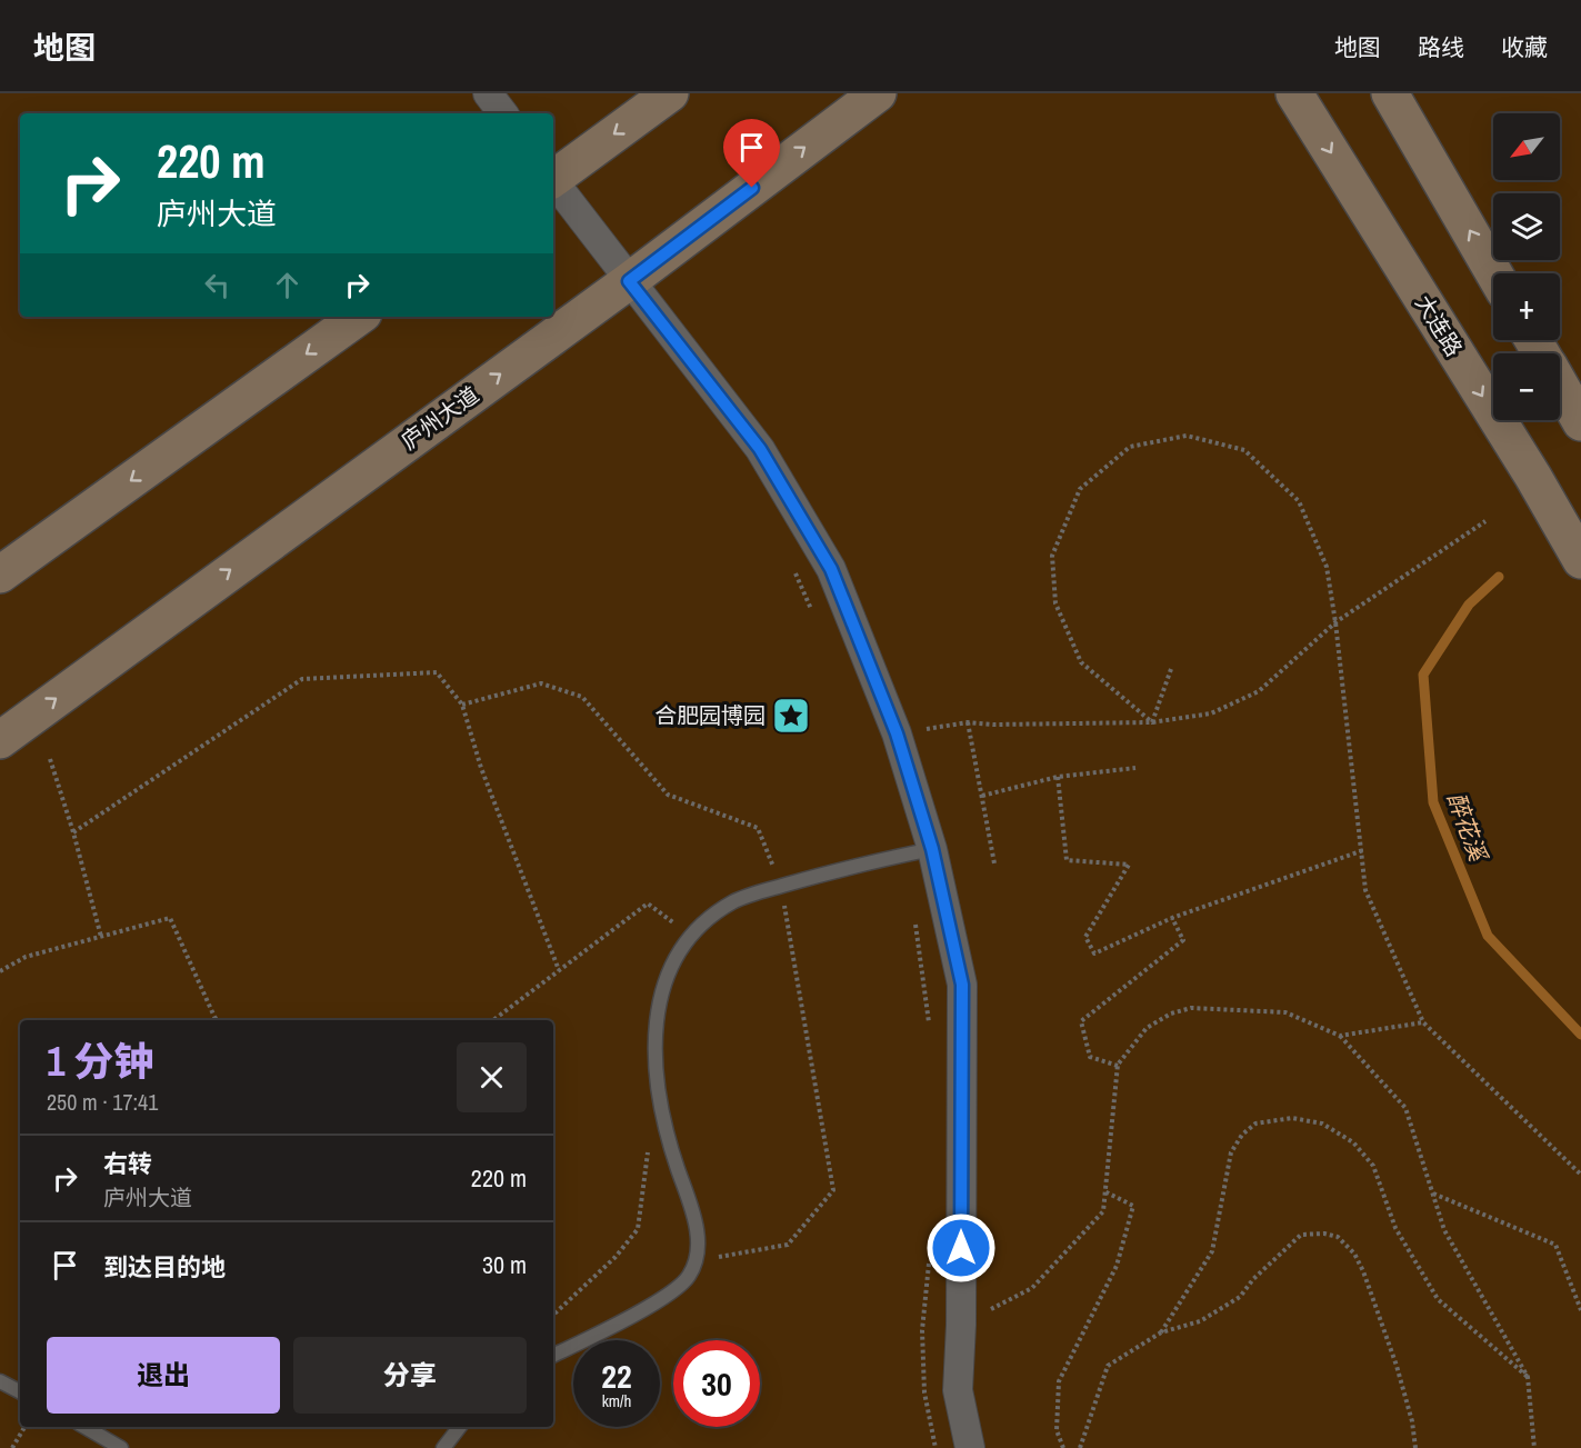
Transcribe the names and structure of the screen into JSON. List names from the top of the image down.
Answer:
{
  "streets": {
    "street": ["大连路", "庐州大道"]
  },
  "water": ["醉花溪"],
  "places": {
    "place": ["合肥园博园"]
  },
  "north": "bottom left",
  "page": {
    "header": "地图",
    "nav": ["地图", "路线", "收藏"],
    "map_buttons": ["+", "−"],
    "turn": ["220 m", "庐州大道"],
    "heading": ["1 分钟", "250 m · 17:41"],
    "list": [
      {
        "name": "右转",
        "note": "庐州大道",
        "value": "220 m"
      },
      {
        "name": "到达目的地",
        "value": "30 m"
      }
    ],
    "buttons": ["退出", "分享"],
    "speed": "22 km/h",
    "limit": "30"
  }
}
